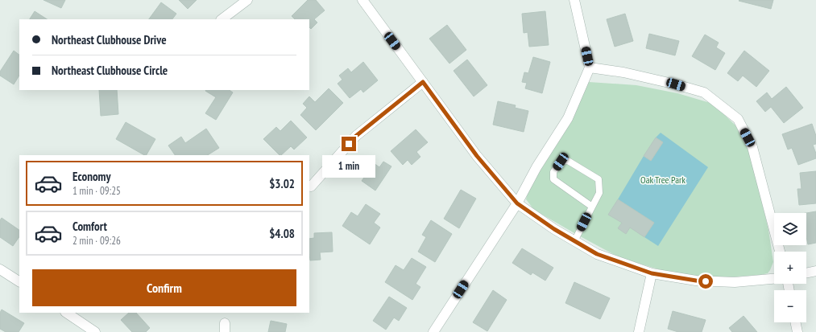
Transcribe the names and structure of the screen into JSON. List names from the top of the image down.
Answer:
{
  "parks": ["Oak Tree Park"],
  "page": {
    "banner": ["Northeast Clubhouse Drive", "Northeast Clubhouse Circle"],
    "bubble": "1 min",
    "list": [
      {
        "name": "Economy",
        "note": "1 min · 09:25",
        "value": "$3.02"
      },
      {
        "name": "Comfort",
        "note": "2 min · 09:26",
        "value": "$4.08"
      }
    ],
    "map_buttons": ["+", "−"],
    "buttons": "Confirm"
  }
}
